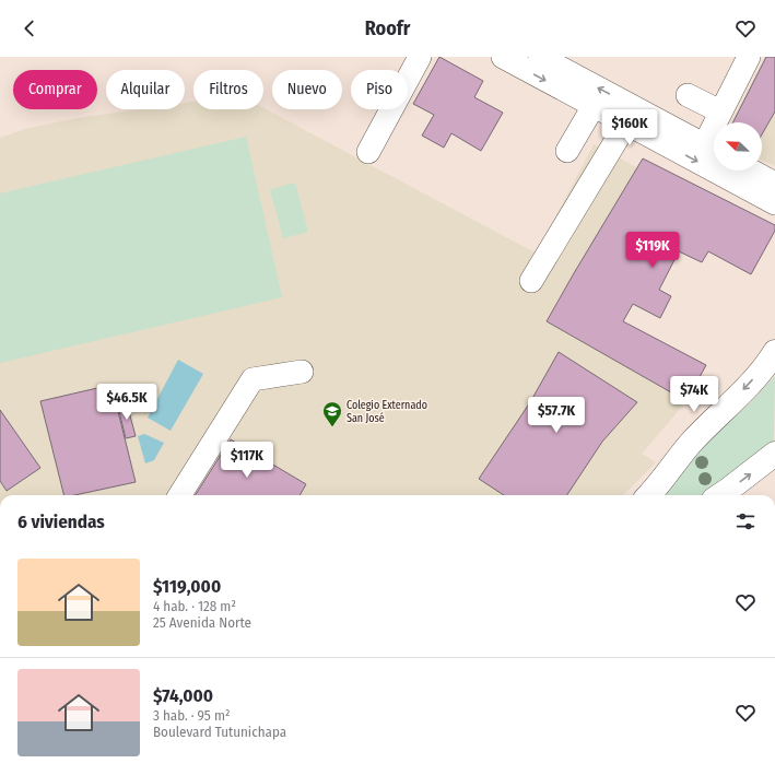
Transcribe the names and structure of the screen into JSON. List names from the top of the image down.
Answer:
{
  "places": {
    "school or university": ["Colegio Externado San José"]
  },
  "north": "top left",
  "page": {
    "header": "Roofr",
    "chip": [
      "Comprar",
      "Alquilar",
      "Filtros",
      "Nuevo",
      "Piso"
    ],
    "price": [
      "$160K",
      "$119K",
      "$74K",
      "$46.5K",
      "$57.7K",
      "$117K"
    ],
    "heading": "6 viviendas",
    "list": [
      {
        "name": "$119,000",
        "note": "4 hab. · 128 m² · 25 Avenida Norte"
      },
      {
        "name": "$74,000",
        "note": "3 hab. · 95 m² · Boulevard Tutunichapa"
      }
    ]
  }
}
